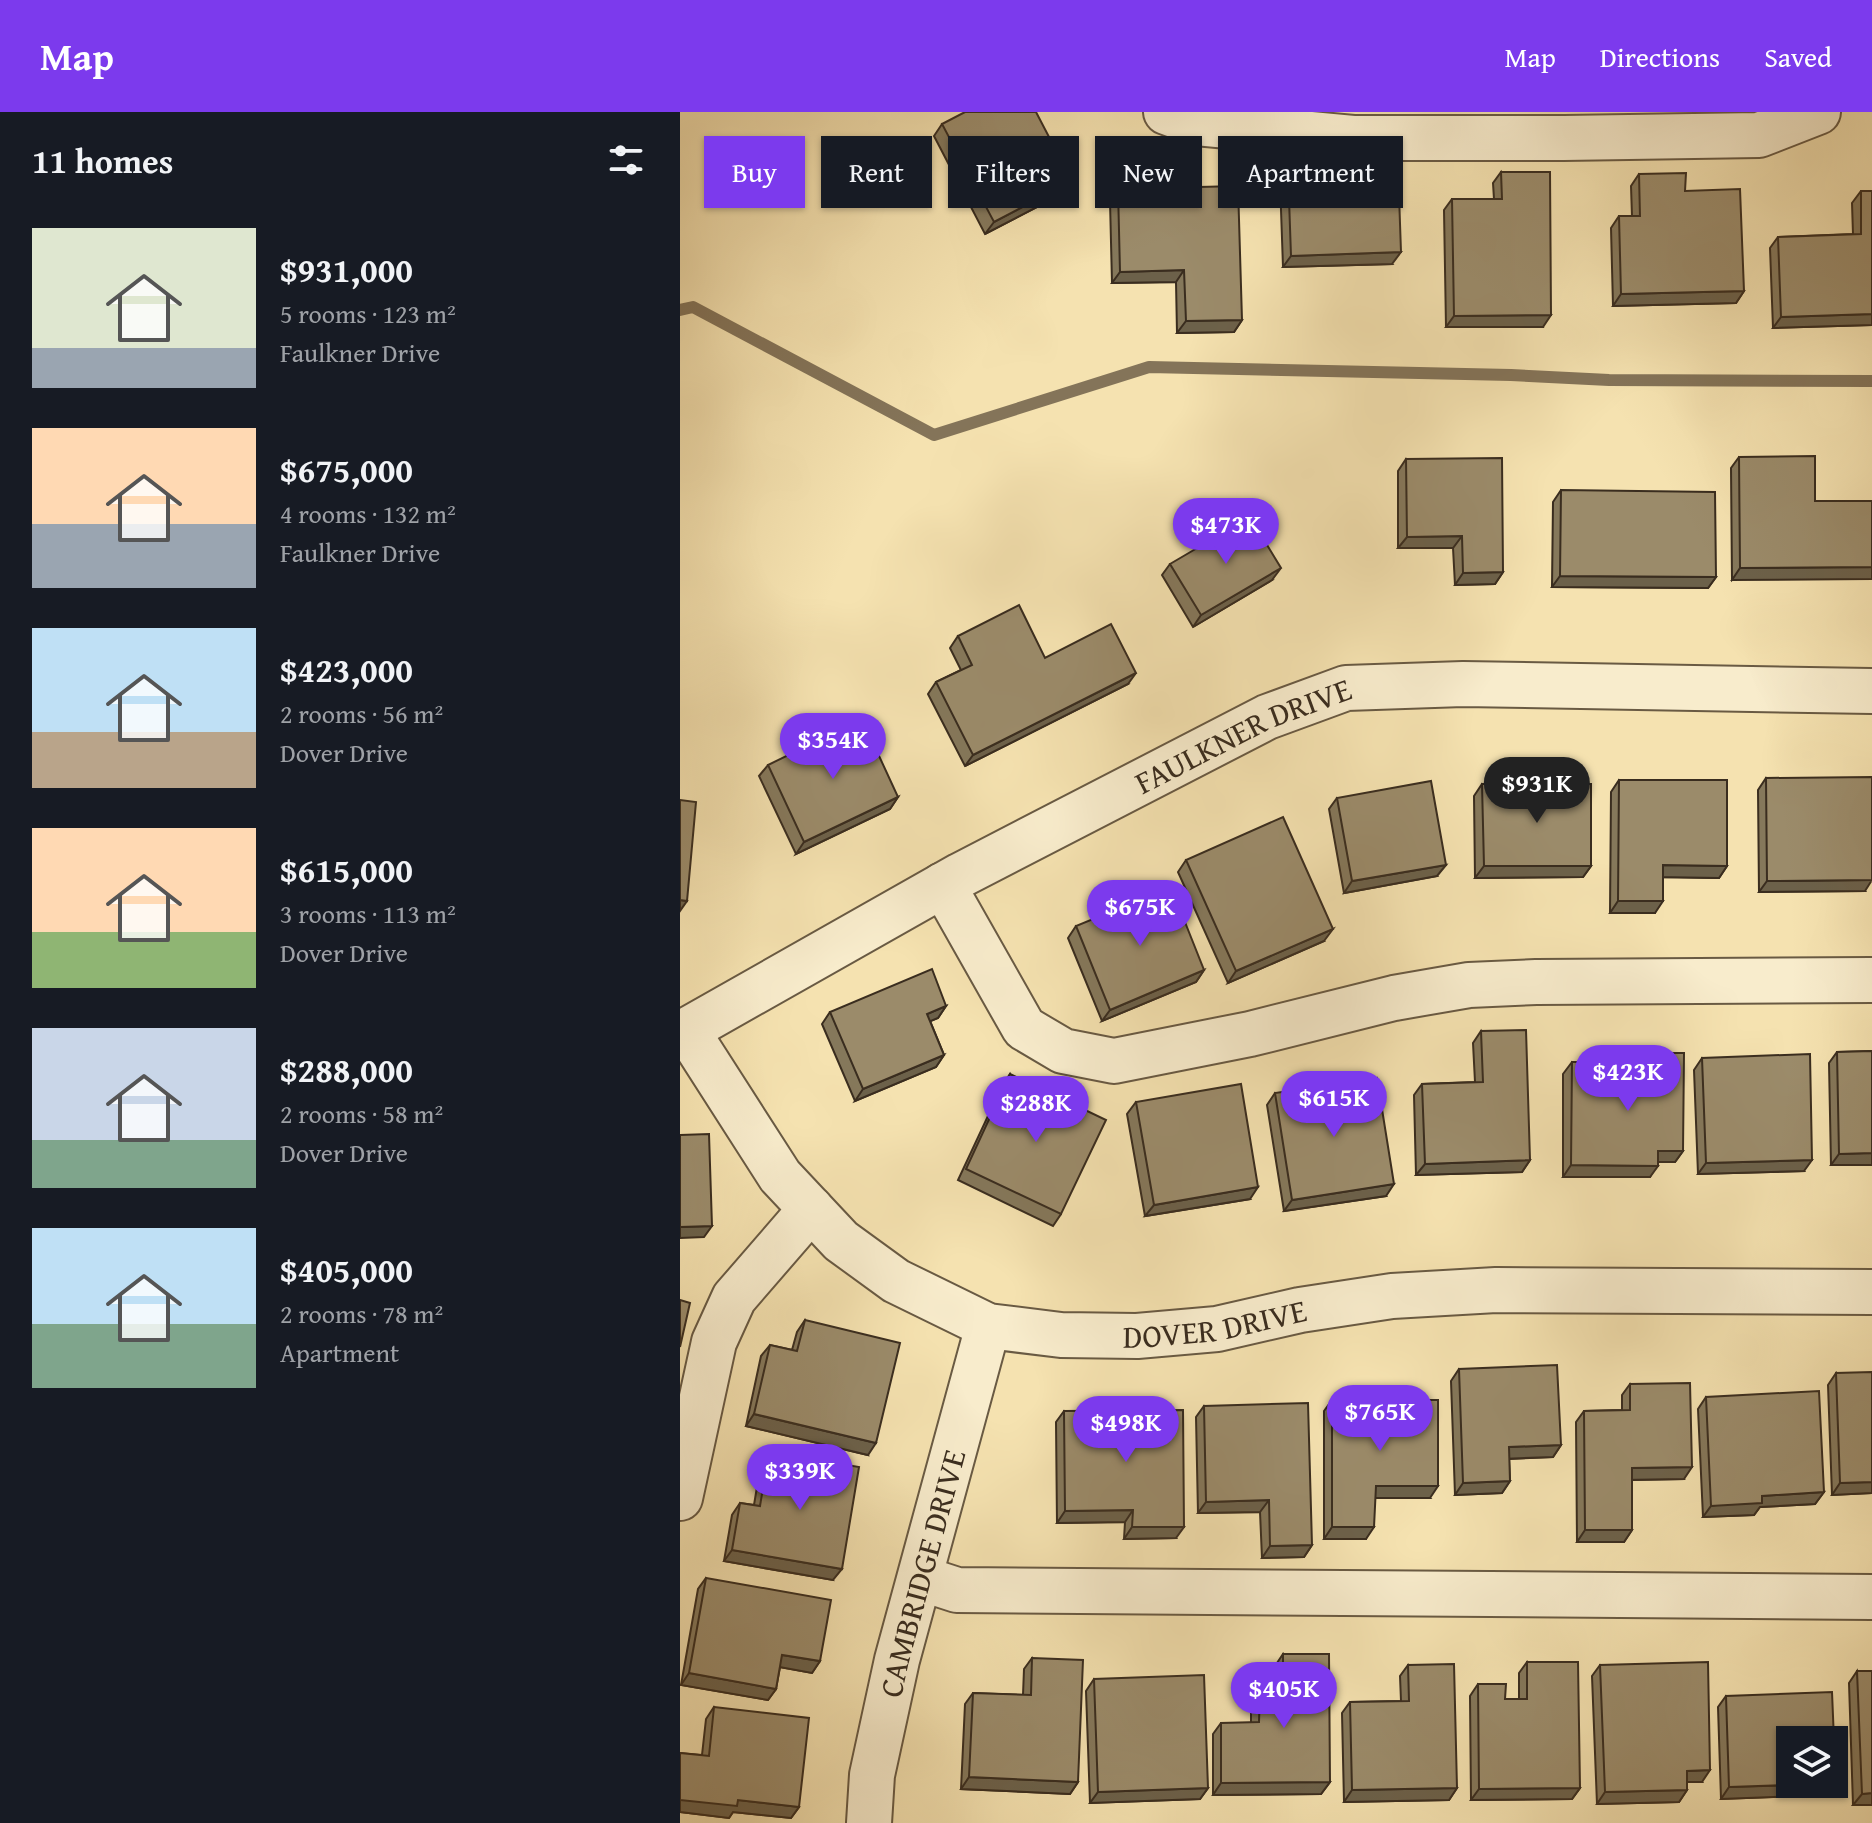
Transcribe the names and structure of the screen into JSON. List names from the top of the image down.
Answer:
{
  "streets": {
    "street": ["FAULKNER DRIVE", "DOVER DRIVE", "CAMBRIDGE DRIVE"]
  },
  "crossings": [
    ["FAULKNER DRIVE", "DOVER DRIVE"],
    ["DOVER DRIVE", "CAMBRIDGE DRIVE"]
  ],
  "page": {
    "header": "Map",
    "nav": ["Map", "Directions", "Saved"],
    "heading": "11 homes",
    "chip": [
      "Buy",
      "Rent",
      "Filters",
      "New",
      "Apartment"
    ],
    "list": [
      {
        "name": "$931,000",
        "note": "5 rooms · 123 m² · Faulkner Drive"
      },
      {
        "name": "$675,000",
        "note": "4 rooms · 132 m² · Faulkner Drive"
      },
      {
        "name": "$423,000",
        "note": "2 rooms · 56 m² · Dover Drive"
      },
      {
        "name": "$615,000",
        "note": "3 rooms · 113 m² · Dover Drive"
      },
      {
        "name": "$288,000",
        "note": "2 rooms · 58 m² · Dover Drive"
      },
      {
        "name": "$405,000",
        "note": "2 rooms · 78 m² · Apartment"
      }
    ],
    "price": [
      "$473K",
      "$354K",
      "$931K",
      "$675K",
      "$423K",
      "$615K",
      "$288K",
      "$765K",
      "$498K",
      "$339K",
      "$405K"
    ]
  }
}
